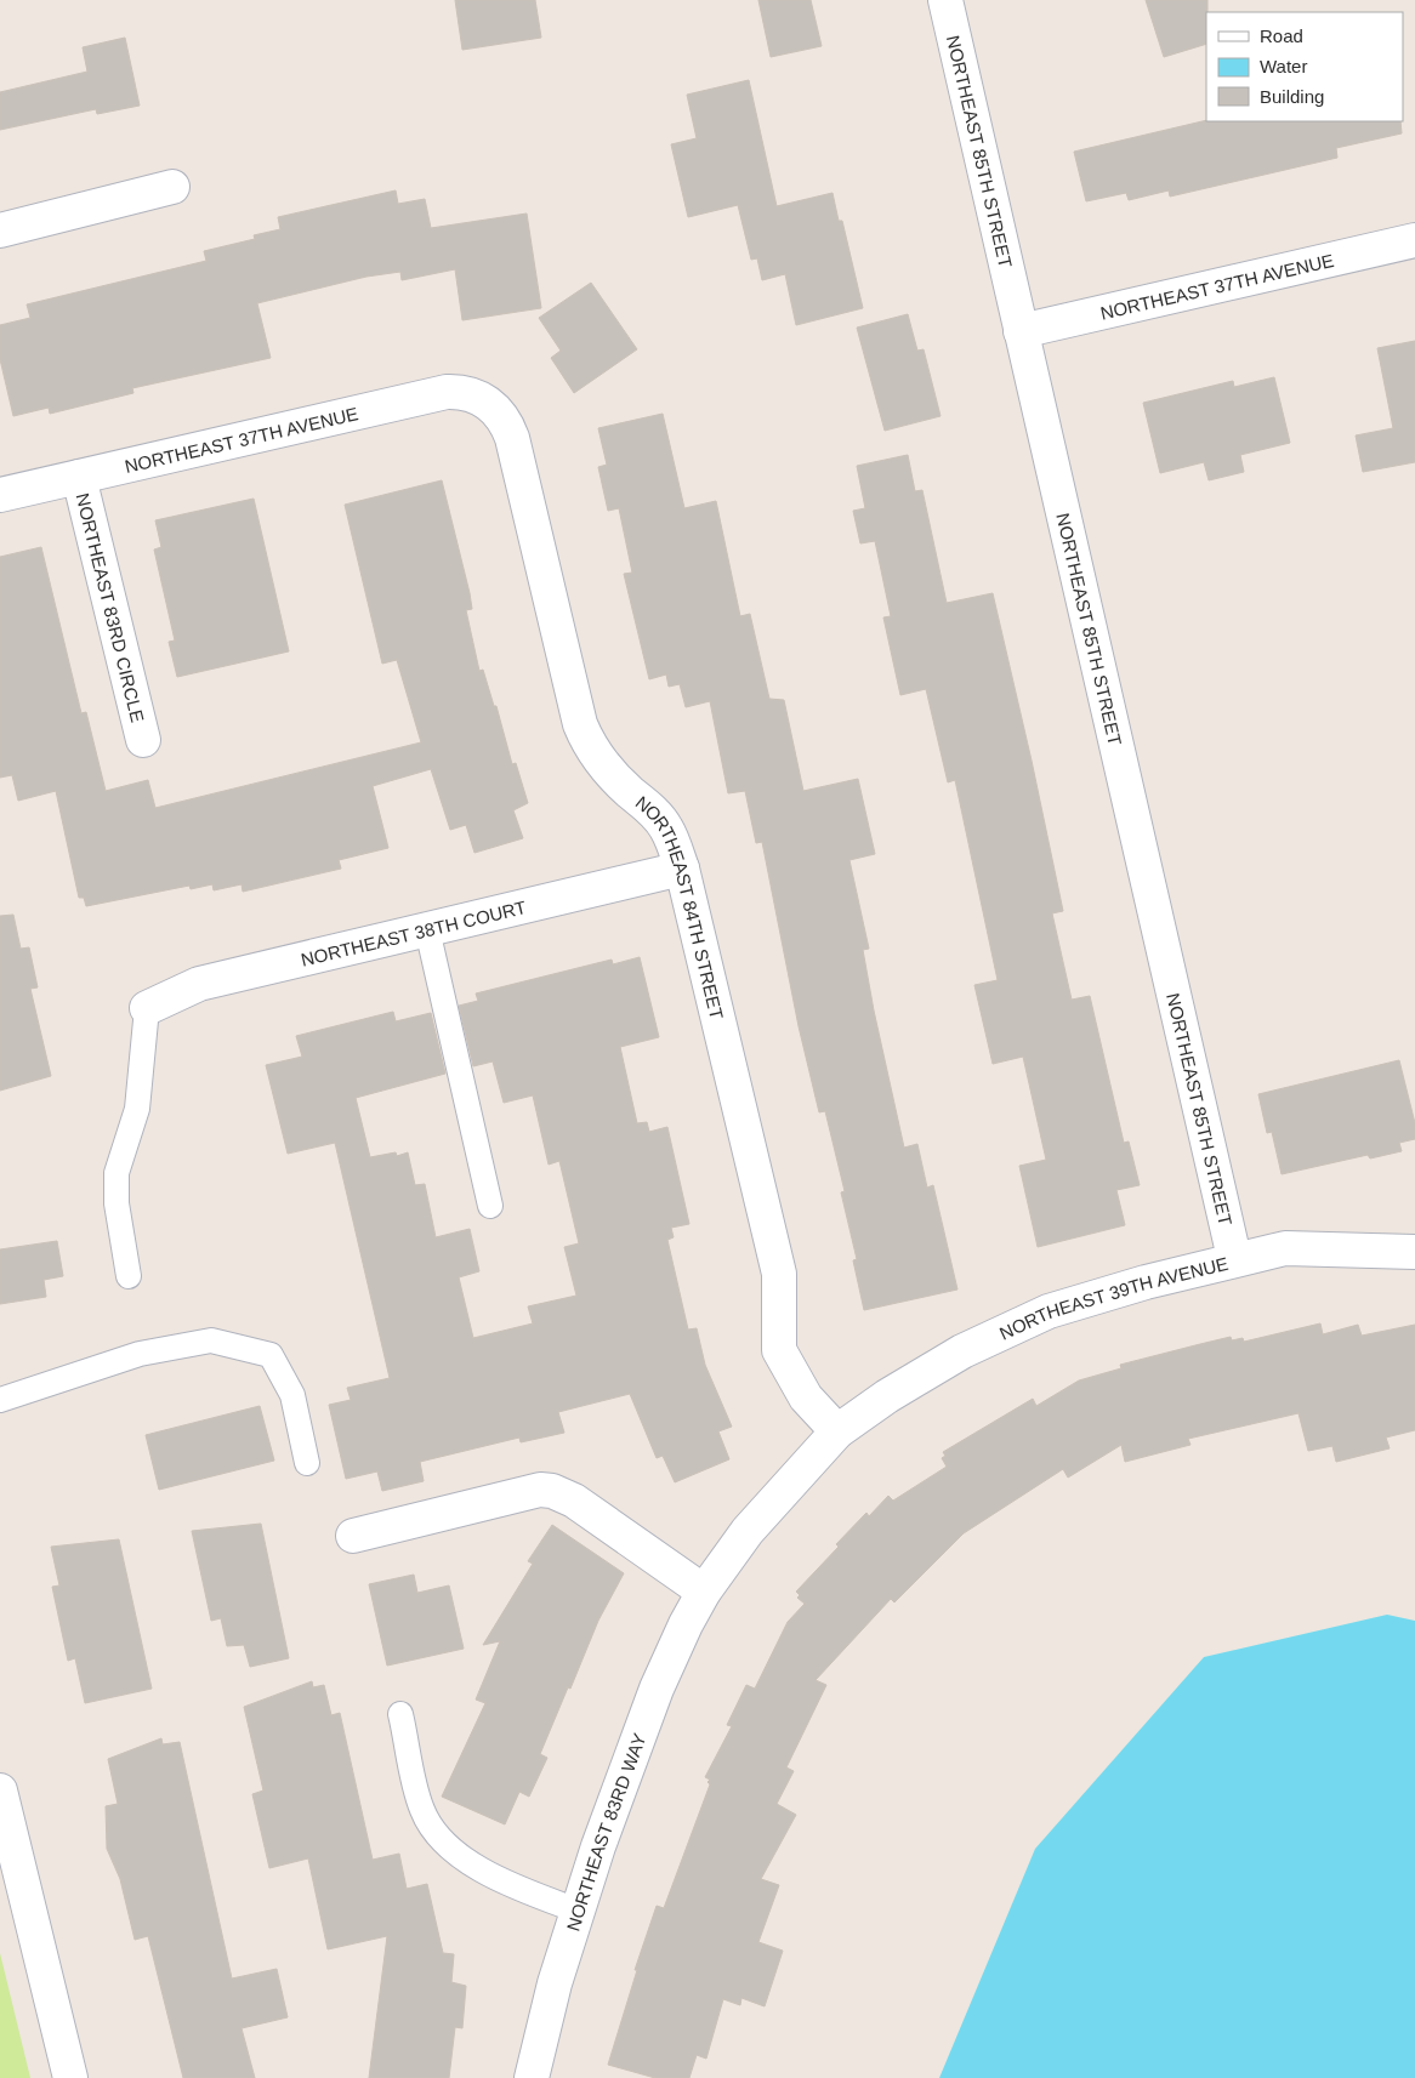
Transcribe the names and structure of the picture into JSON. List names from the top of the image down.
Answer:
{
  "streets": {
    "street": [
      "NORTHEAST 85TH STREET",
      "NORTHEAST 37TH AVENUE",
      "NORTHEAST 83RD CIRCLE",
      "NORTHEAST 84TH STREET",
      "NORTHEAST 38TH COURT",
      "NORTHEAST 39TH AVENUE",
      "NORTHEAST 83RD WAY"
    ]
  },
  "crossings": [
    ["NORTHEAST 85TH STREET", "NORTHEAST 37TH AVENUE"],
    ["NORTHEAST 85TH STREET", "NORTHEAST 39TH AVENUE"],
    ["NORTHEAST 37TH AVENUE", "NORTHEAST 83RD CIRCLE"],
    ["NORTHEAST 37TH AVENUE", "NORTHEAST 84TH STREET"],
    ["NORTHEAST 84TH STREET", "NORTHEAST 38TH COURT"],
    ["NORTHEAST 84TH STREET", "NORTHEAST 39TH AVENUE"],
    ["NORTHEAST 84TH STREET", "NORTHEAST 83RD WAY"],
    ["NORTHEAST 39TH AVENUE", "NORTHEAST 83RD WAY"]
  ],
  "legend": ["Road", "Water", "Building"]
}
